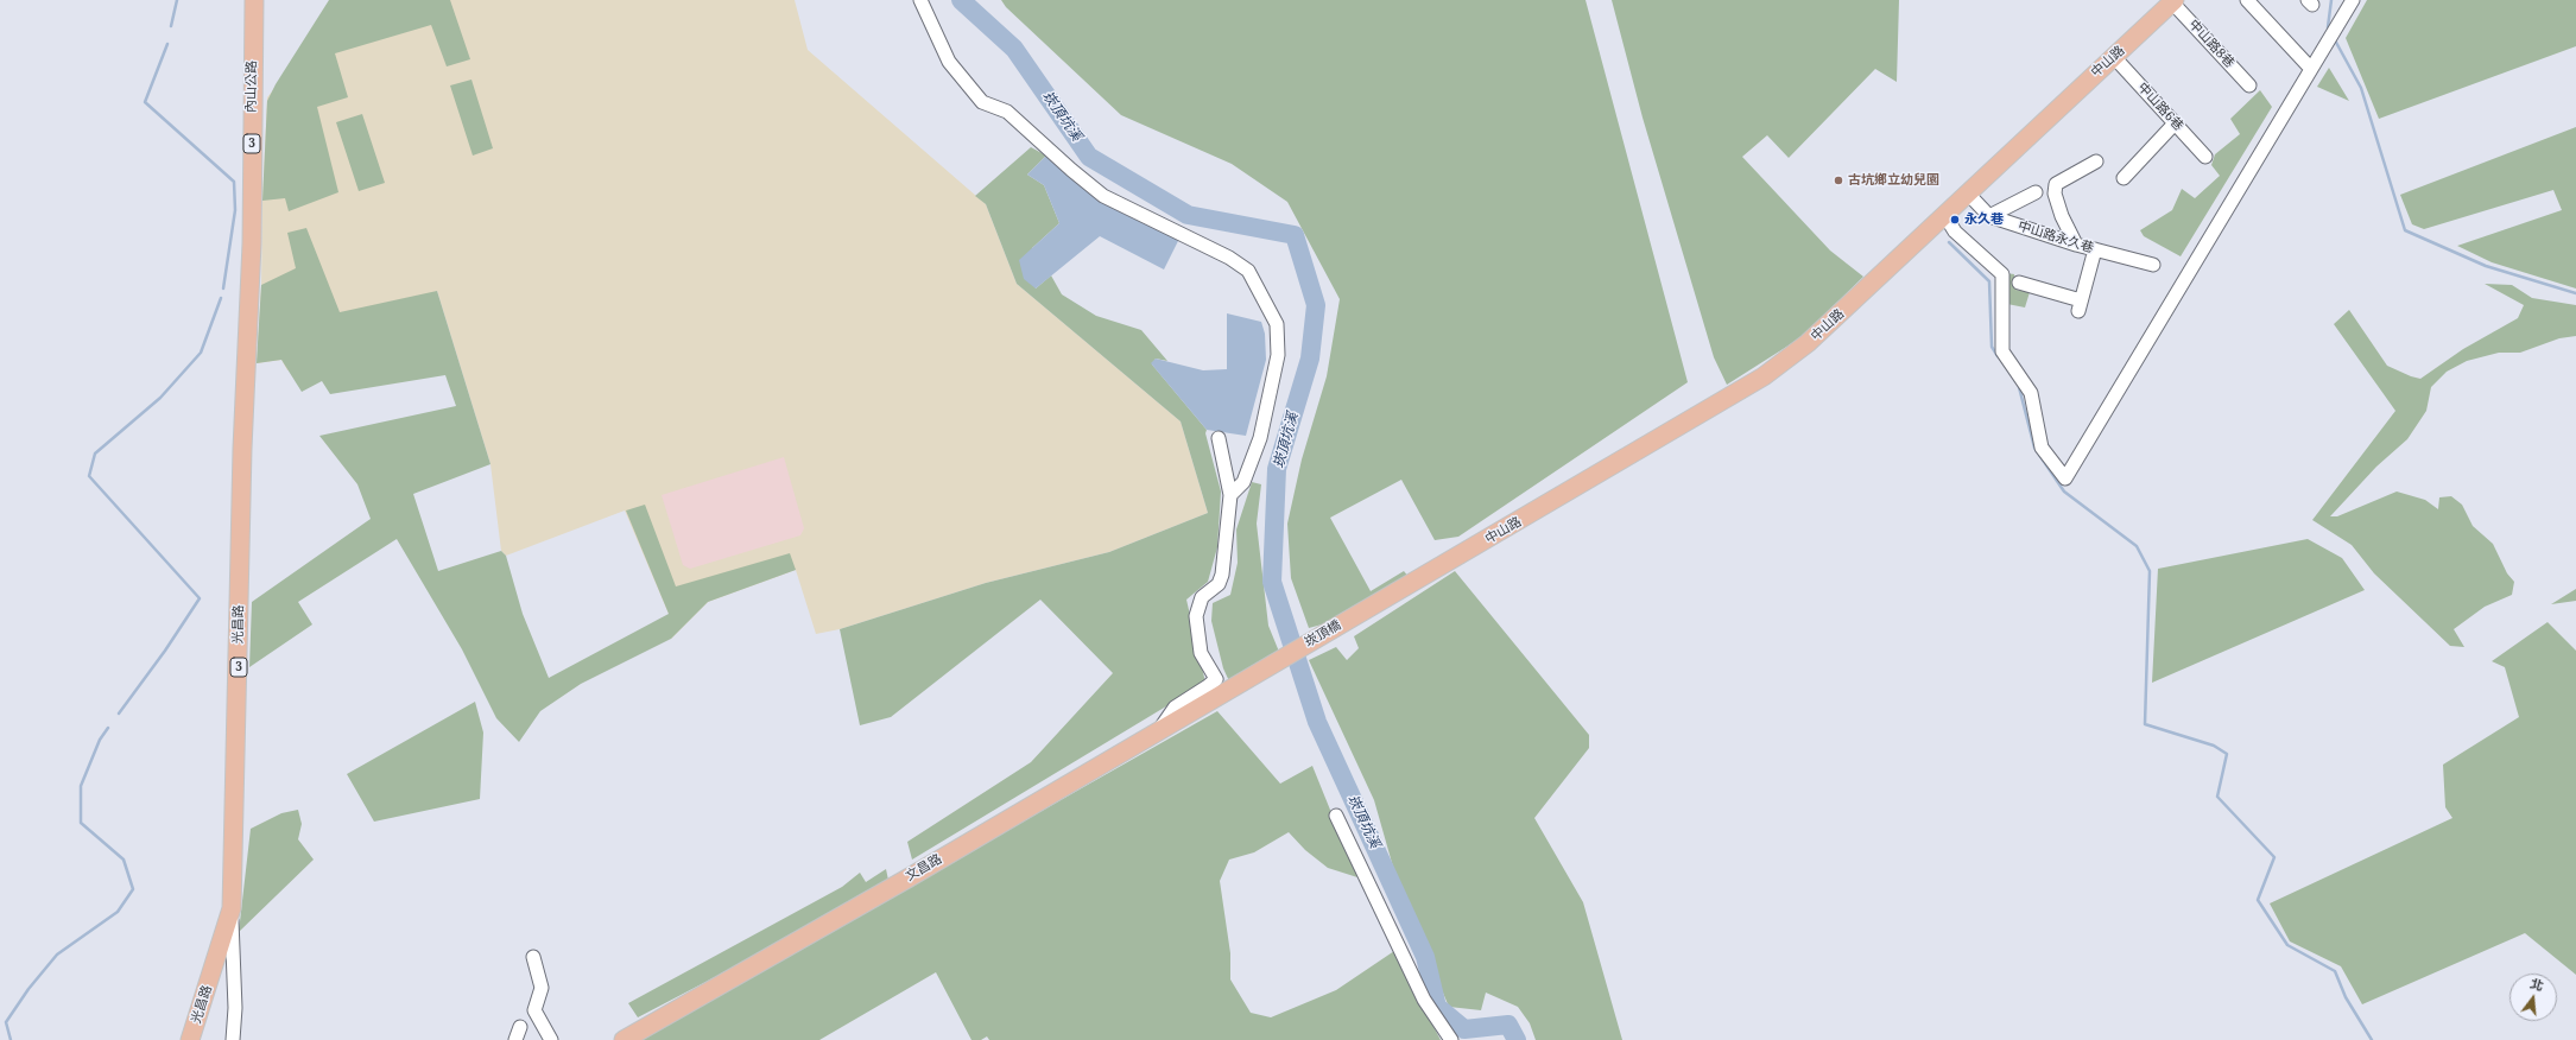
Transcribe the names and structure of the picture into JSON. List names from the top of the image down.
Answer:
{
  "streets": {
    "main road": [
      "中山路",
      "內山公路",
      "3",
      "光昌路",
      "崁頂橋",
      "文昌路"
    ],
    "street": ["中山路8巷", "中山路6巷", "中山路永久巷"]
  },
  "crossings": [
    ["中山路8巷", "中山路"],
    ["中山路", "中山路6巷"],
    ["中山路", "中山路永久巷"],
    ["中山路", "崁頂橋"],
    ["內山公路", "光昌路"],
    ["崁頂橋", "文昌路"]
  ],
  "water": ["崁頂坑溪"],
  "places": ["古坑鄉立幼兒園", "永久巷"],
  "north": "top"
}
